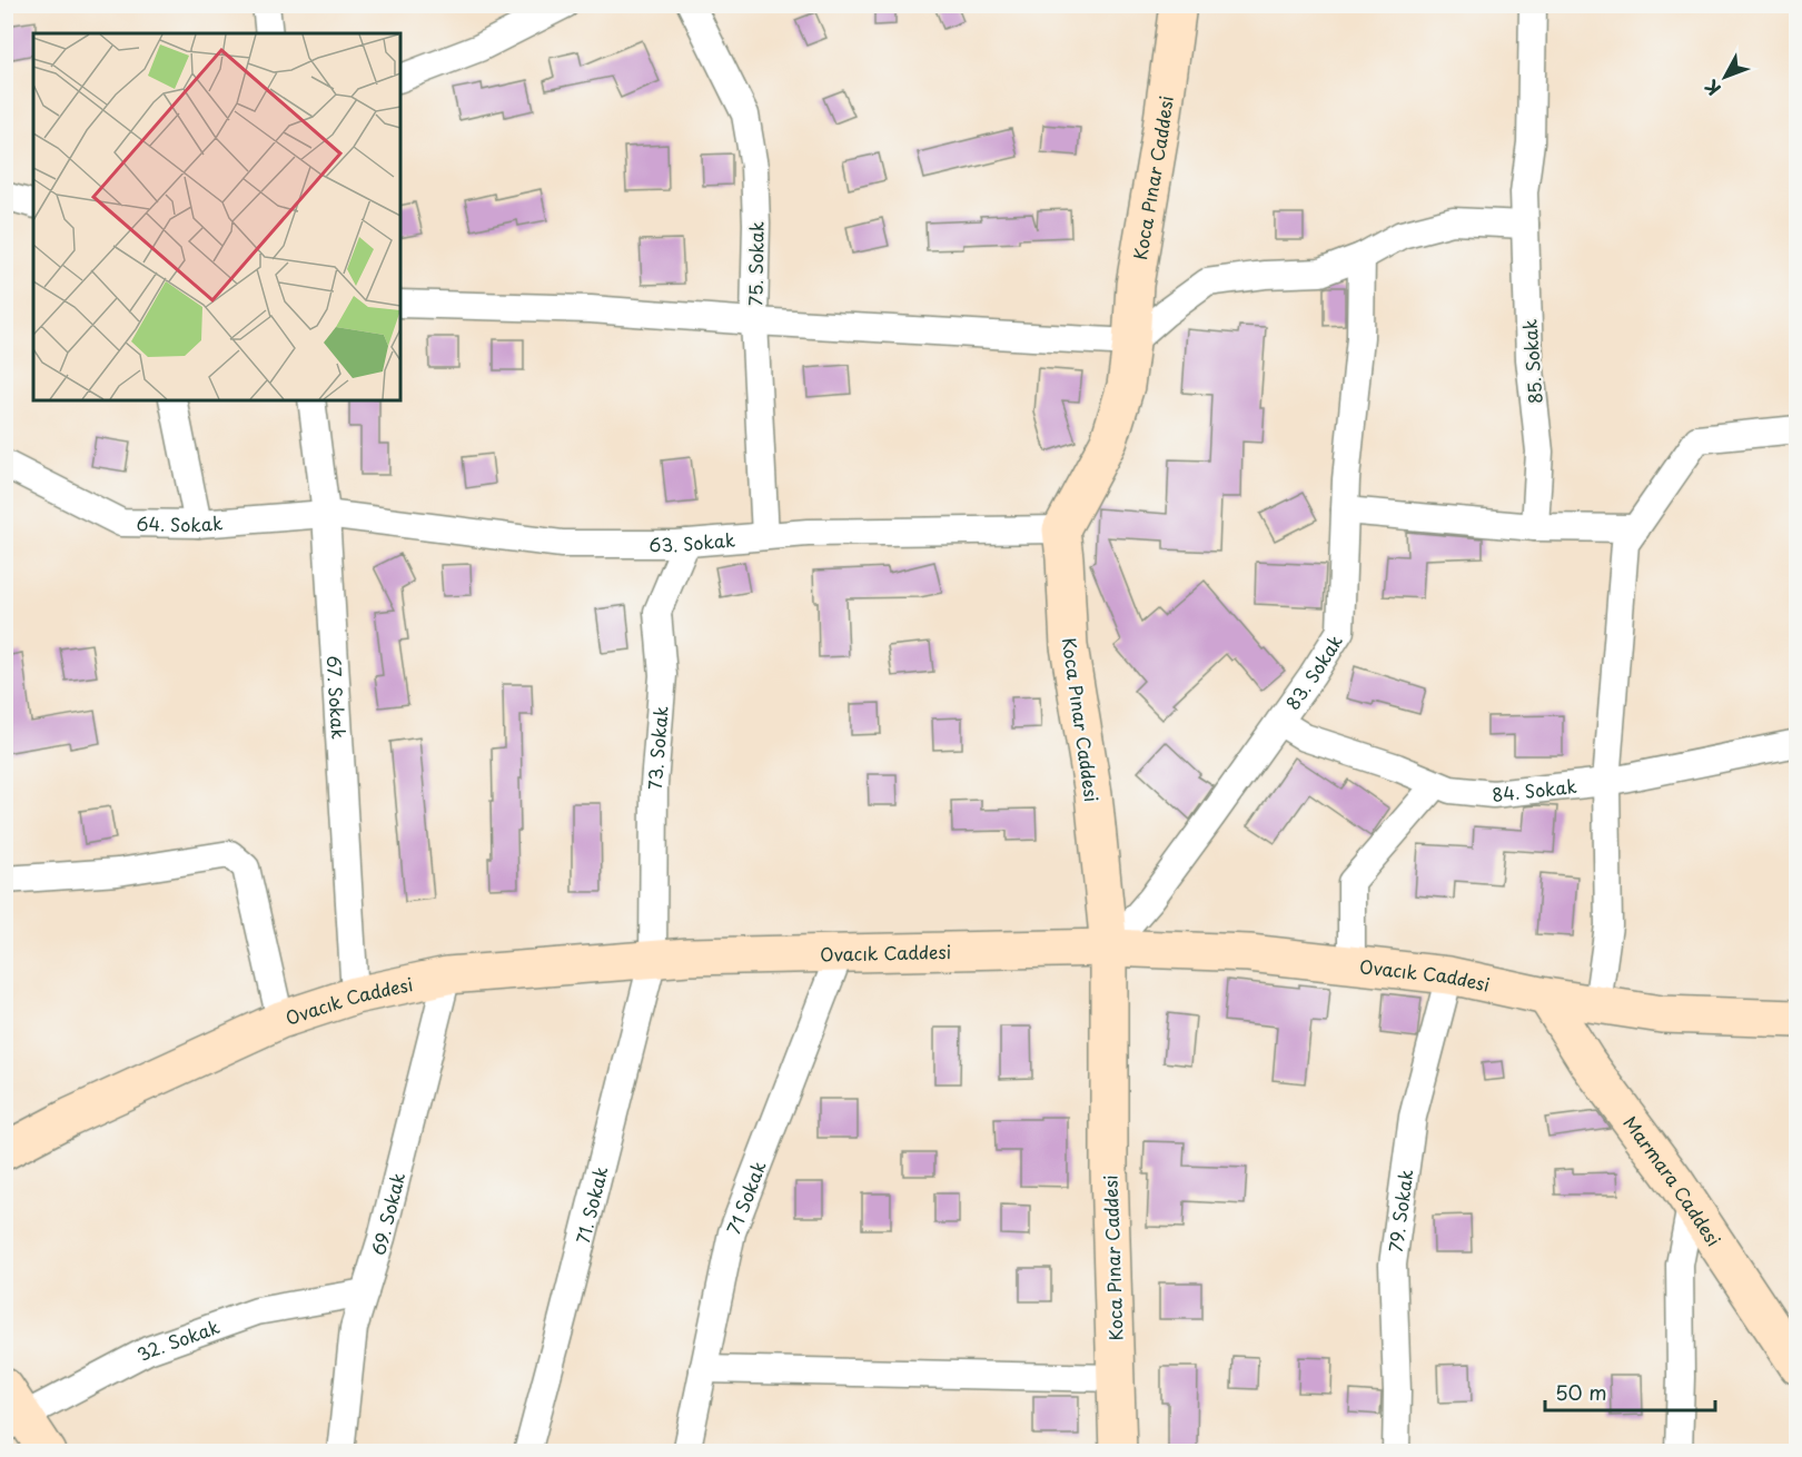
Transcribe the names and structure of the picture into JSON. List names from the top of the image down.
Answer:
{
  "streets": {
    "street": [
      "Koca Pınar Caddesi",
      "75. Sokak",
      "85. Sokak",
      "64. Sokak",
      "63. Sokak",
      "83. Sokak",
      "67. Sokak",
      "73. Sokak",
      "84. Sokak",
      "Ovacık Caddesi",
      "Marmara Caddesi",
      "71 Sokak",
      "71. Sokak",
      "79. Sokak",
      "69. Sokak",
      "32. Sokak"
    ]
  },
  "crossings": [
    ["Koca Pınar Caddesi", "63. Sokak"],
    ["Koca Pınar Caddesi", "83. Sokak"],
    ["Koca Pınar Caddesi", "Ovacık Caddesi"],
    ["75. Sokak", "63. Sokak"],
    ["64. Sokak", "63. Sokak"],
    ["64. Sokak", "67. Sokak"],
    ["63. Sokak", "67. Sokak"],
    ["63. Sokak", "73. Sokak"],
    ["83. Sokak", "84. Sokak"],
    ["83. Sokak", "Ovacık Caddesi"],
    ["67. Sokak", "Ovacık Caddesi"],
    ["73. Sokak", "Ovacık Caddesi"],
    ["73. Sokak", "71. Sokak"],
    ["Ovacık Caddesi", "Marmara Caddesi"],
    ["Ovacık Caddesi", "71 Sokak"],
    ["Ovacık Caddesi", "71. Sokak"],
    ["Ovacık Caddesi", "79. Sokak"],
    ["Ovacık Caddesi", "69. Sokak"],
    ["69. Sokak", "32. Sokak"]
  ],
  "scale_bar": "50 m",
  "north": "bottom left"
}
